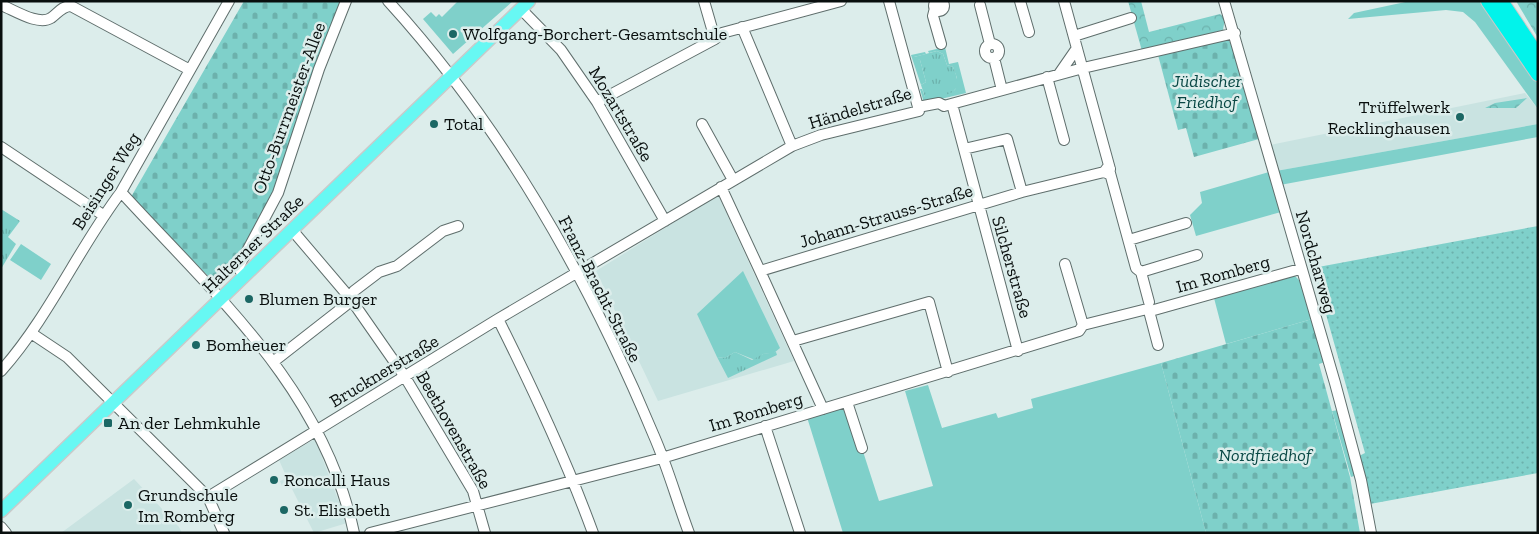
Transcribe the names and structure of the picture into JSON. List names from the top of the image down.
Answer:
{
  "streets": {
    "main road": ["Halterner Straße"],
    "street": [
      "Otto-Burrmeister-Allee",
      "Händelstraße",
      "Mozartstraße",
      "Beisinger Weg",
      "Johann-Strauss-Straße",
      "Nordcharweg",
      "Silcherstraße",
      "Im Romberg",
      "Franz-Bracht-Straße",
      "Brucknerstraße",
      "Beethovenstraße"
    ]
  },
  "crossings": [
    ["Otto-Burrmeister-Allee", "Halterner Straße"],
    ["Händelstraße", "Mozartstraße"],
    ["Händelstraße", "Nordcharweg"],
    ["Händelstraße", "Silcherstraße"],
    ["Händelstraße", "Franz-Bracht-Straße"],
    ["Händelstraße", "Brucknerstraße"],
    ["Mozartstraße", "Halterner Straße"],
    ["Johann-Strauss-Straße", "Silcherstraße"],
    ["Halterner Straße", "Franz-Bracht-Straße"],
    ["Halterner Straße", "Beethovenstraße"],
    ["Nordcharweg", "Im Romberg"],
    ["Silcherstraße", "Im Romberg"],
    ["Im Romberg", "Franz-Bracht-Straße"],
    ["Im Romberg", "Beethovenstraße"],
    ["Franz-Bracht-Straße", "Brucknerstraße"],
    ["Brucknerstraße", "Beethovenstraße"]
  ],
  "parks": ["Jüdischer Friedhof", "Nordfriedhof"],
  "places": {
    "other": [
      "Wolfgang-Borchert-Gesamtschule",
      "Trüffelwerk Recklinghausen",
      "Total",
      "Blumen Burger",
      "Bomheuer",
      "Roncalli Haus",
      "Grundschule Im Romberg",
      "St. Elisabeth"
    ],
    "transit": ["An der Lehmkuhle"]
  }
}
